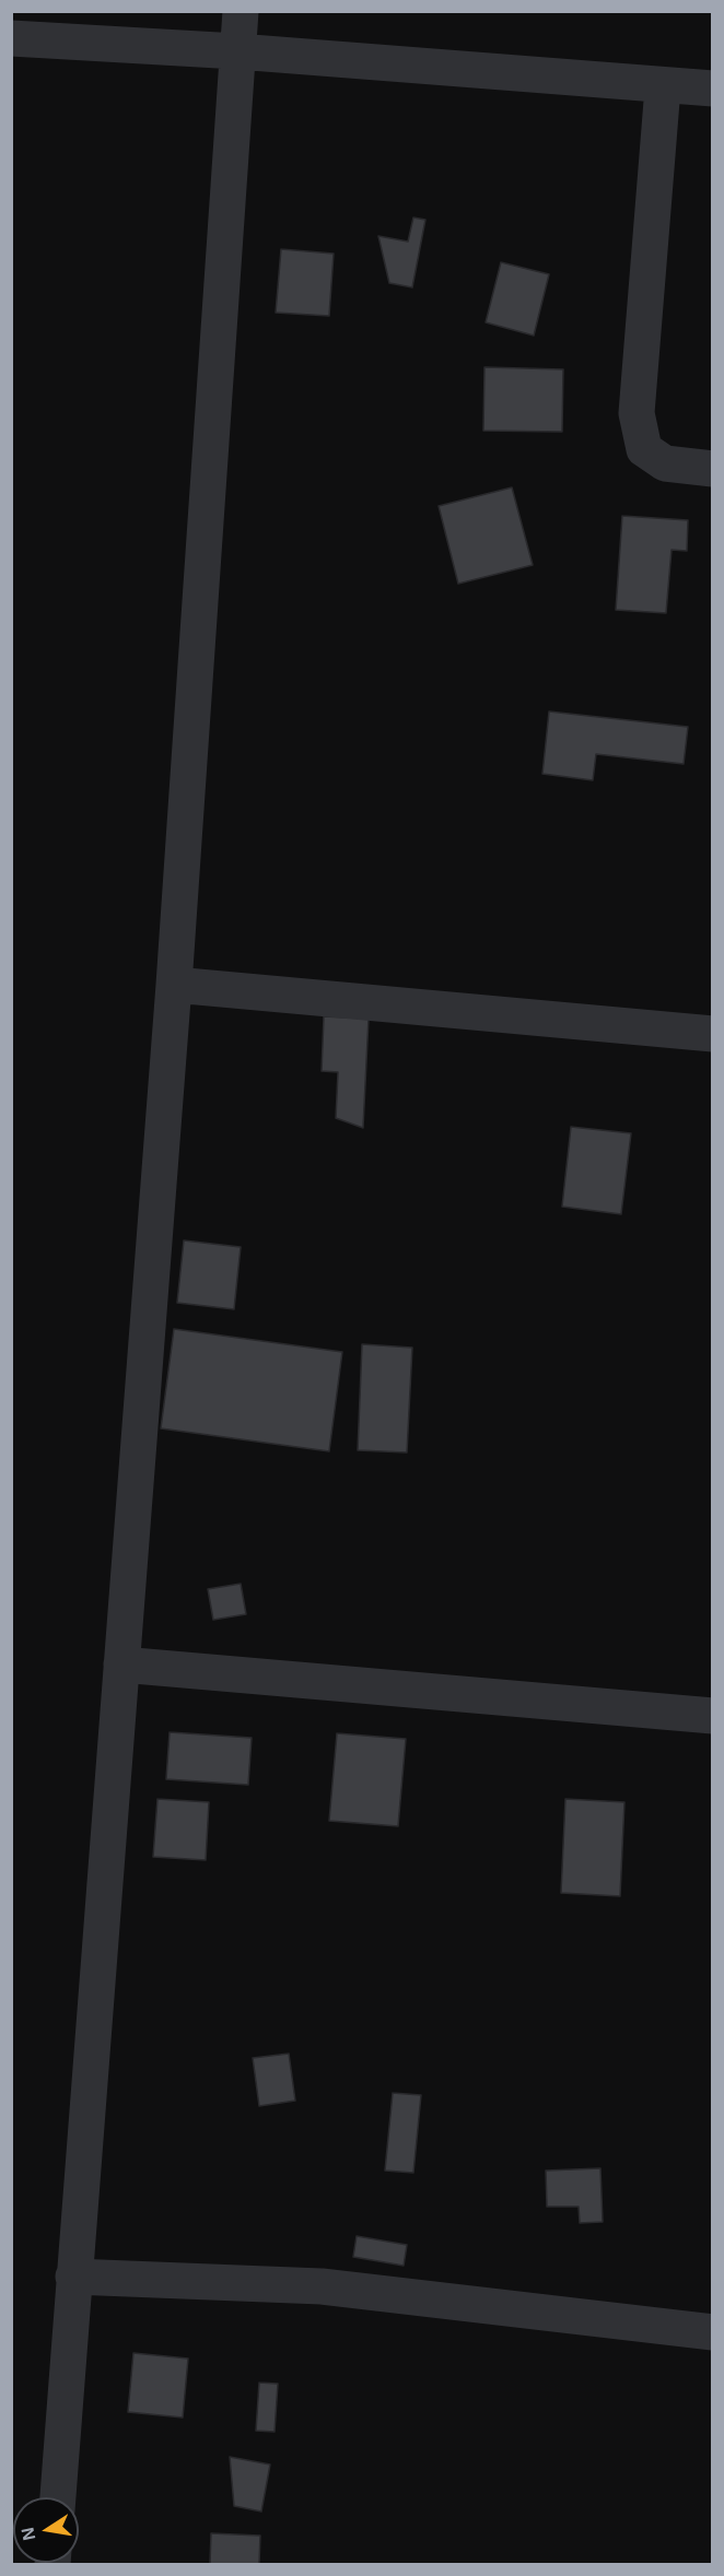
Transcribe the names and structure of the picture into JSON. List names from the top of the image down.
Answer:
{
  "north": "left"
}
